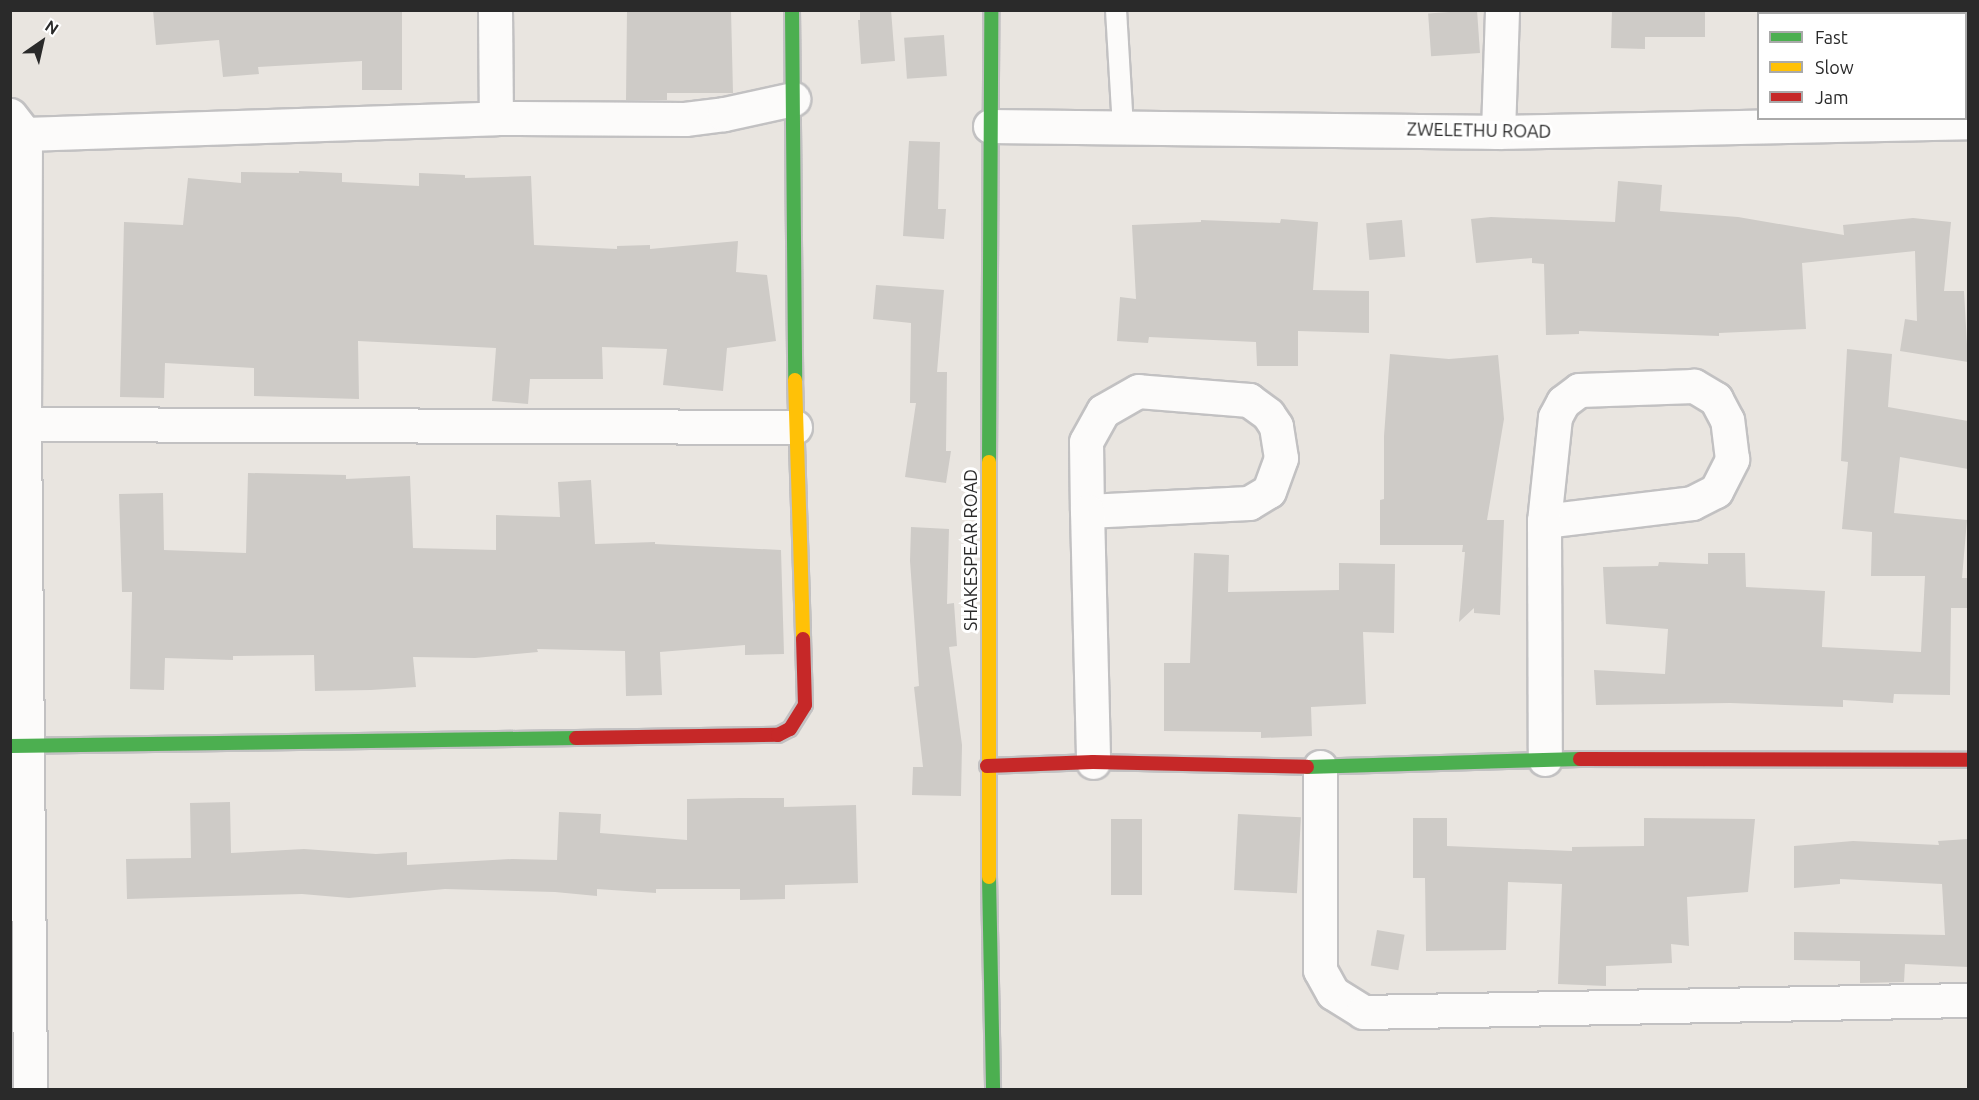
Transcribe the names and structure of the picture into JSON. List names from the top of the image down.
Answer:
{
  "streets": {
    "street": ["ZWELETHU ROAD", "SHAKESPEAR ROAD"]
  },
  "crossings": [
    ["ZWELETHU ROAD", "SHAKESPEAR ROAD"]
  ],
  "legend": ["Fast", "Slow", "Jam"],
  "north": "top right"
}
